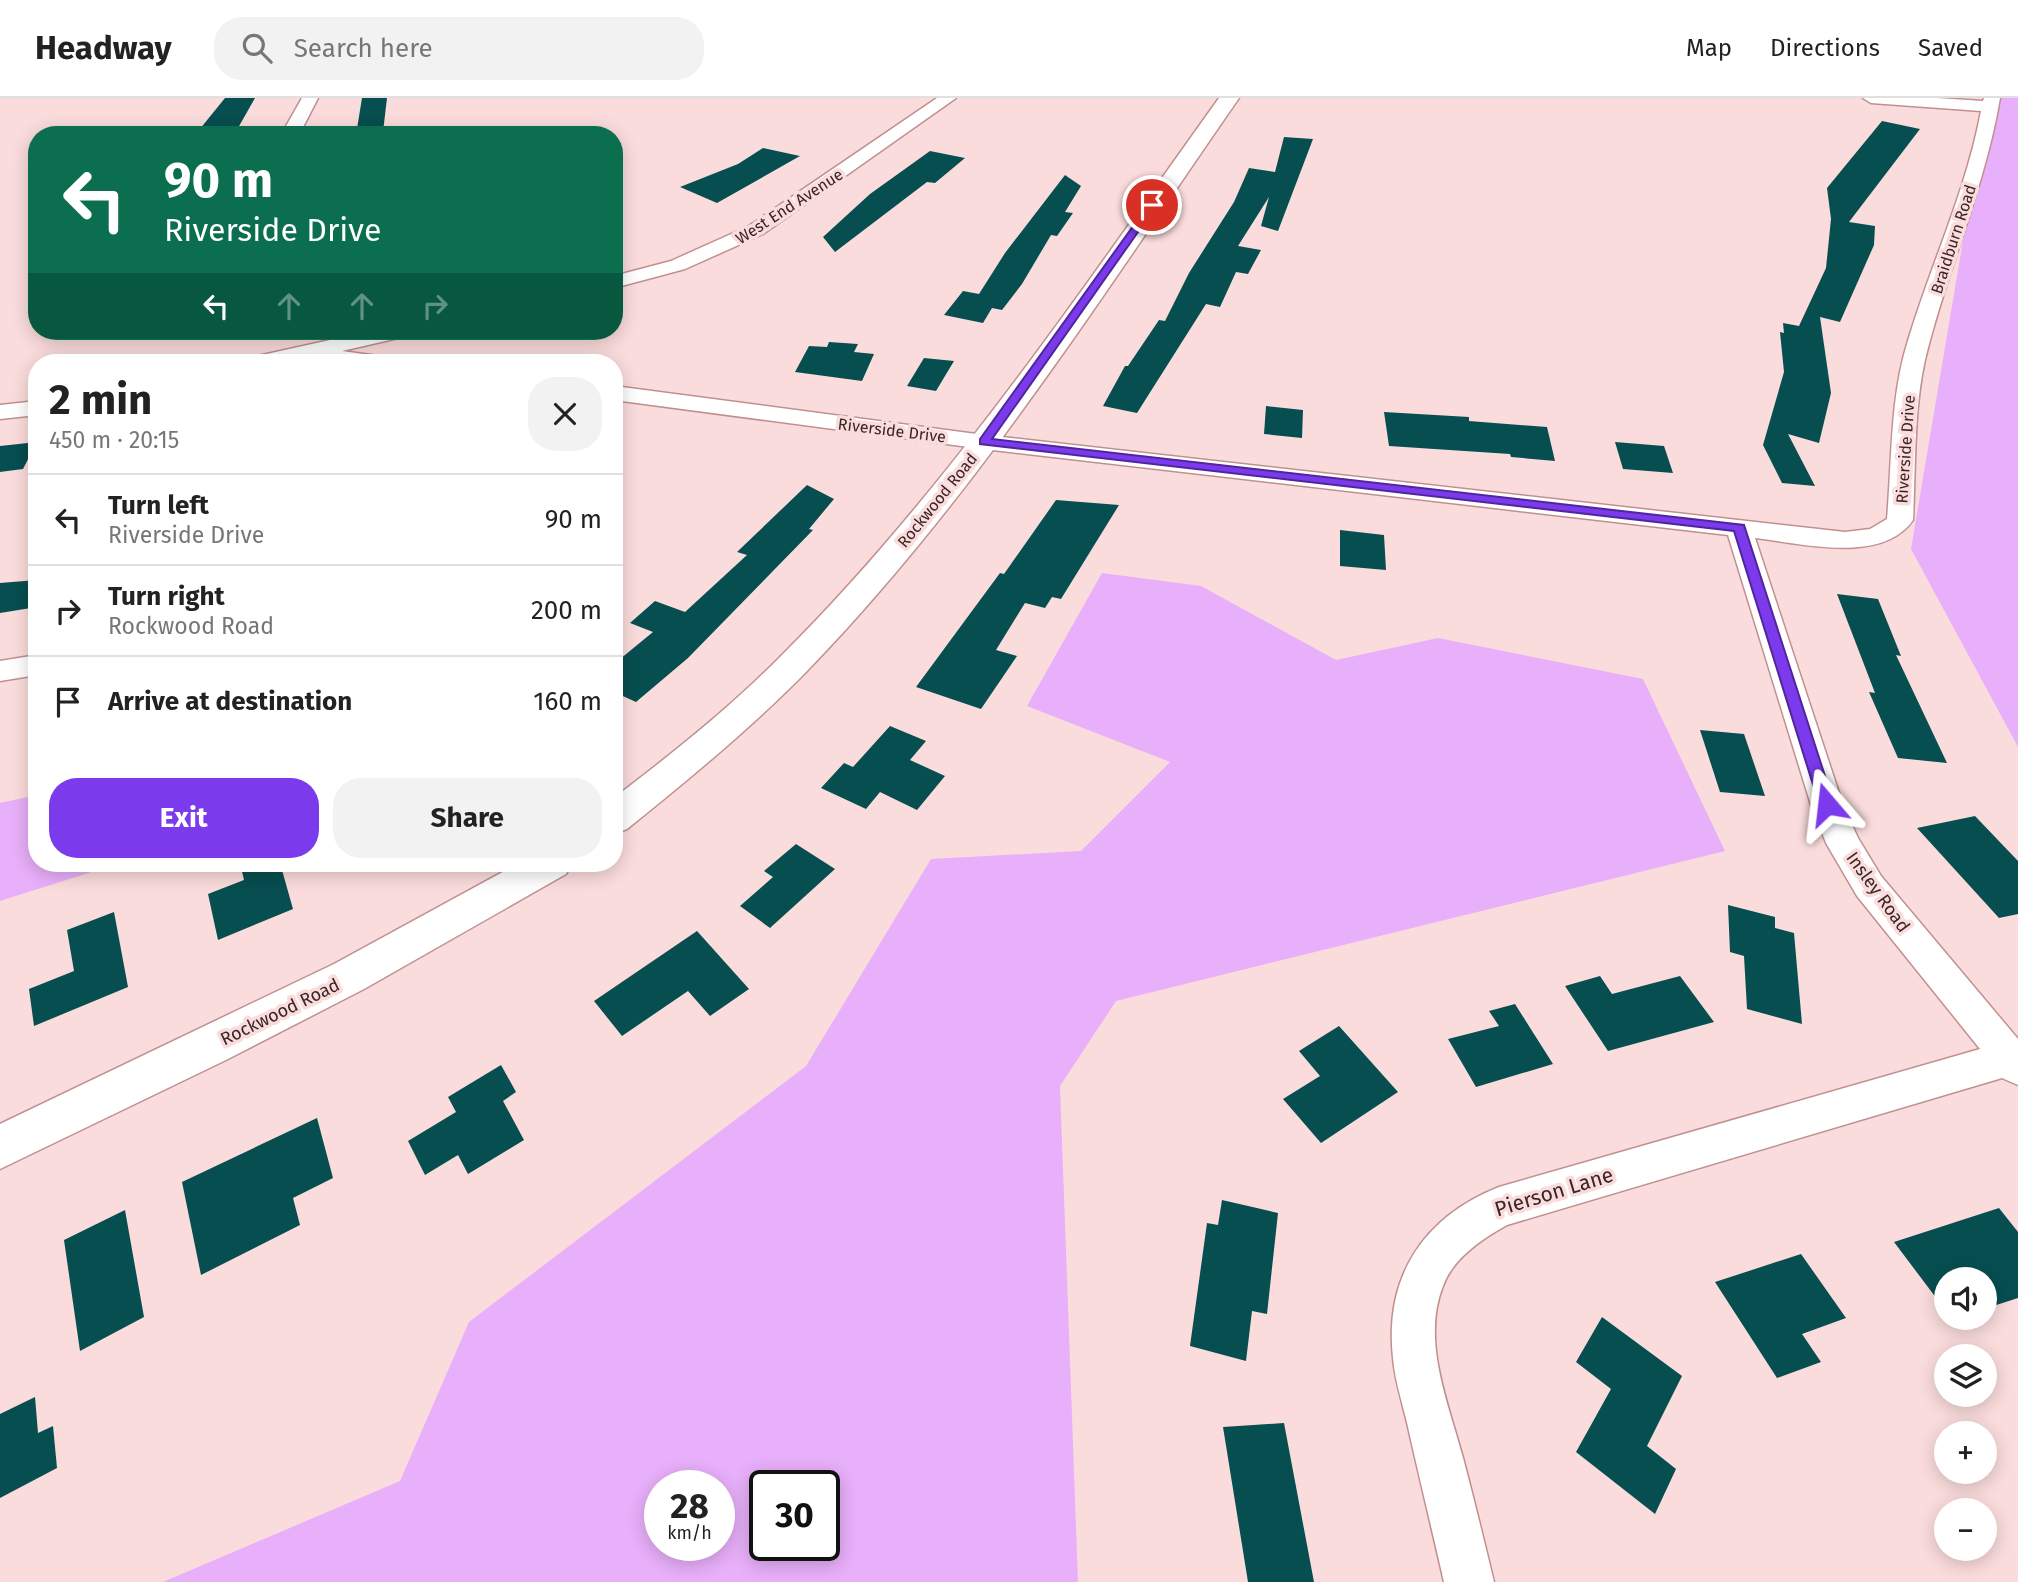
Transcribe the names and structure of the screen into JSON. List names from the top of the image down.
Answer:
{
  "streets": {
    "street": [
      "West End Avenue",
      "Braidburn Road",
      "Riverside Drive",
      "Rockwood Road",
      "Insley Road",
      "Pierson Lane"
    ]
  },
  "crossings": [
    ["Braidburn Road", "Riverside Drive"],
    ["Riverside Drive", "Rockwood Road"],
    ["Riverside Drive", "Insley Road"],
    ["Insley Road", "Pierson Lane"]
  ],
  "page": {
    "header": "Headway",
    "search": "Search here",
    "nav": ["Map", "Directions", "Saved"],
    "turn": ["90 m", "Riverside Drive"],
    "heading": ["2 min", "450 m · 20:15"],
    "list": [
      {
        "name": "Turn left",
        "note": "Riverside Drive",
        "value": "90 m"
      },
      {
        "name": "Turn right",
        "note": "Rockwood Road",
        "value": "200 m"
      },
      {
        "name": "Arrive at destination",
        "value": "160 m"
      }
    ],
    "buttons": ["Exit", "Share"],
    "map_buttons": ["+", "−"],
    "speed": "28 km/h",
    "limit": "30"
  }
}
